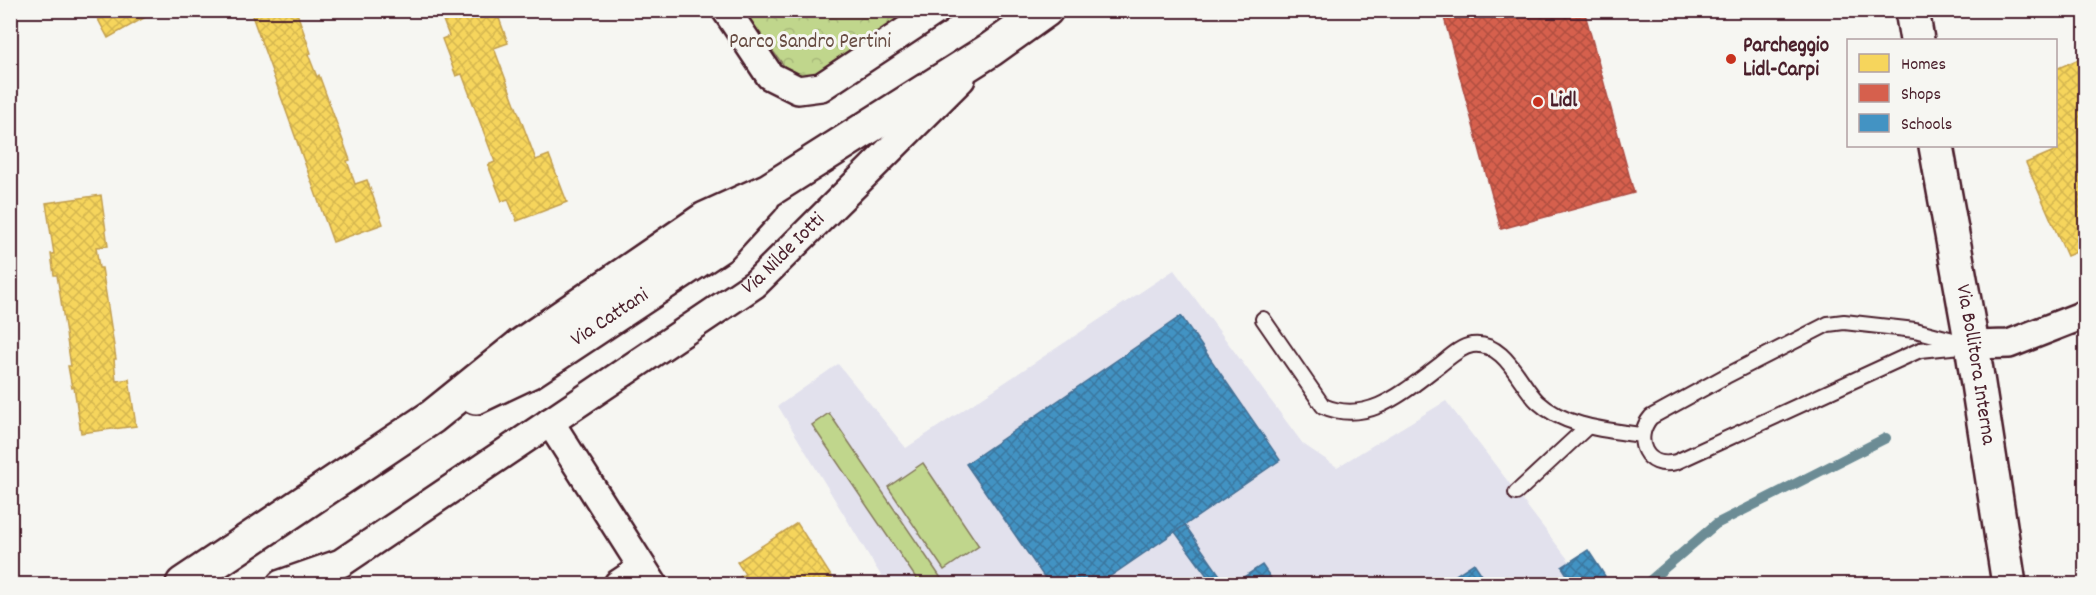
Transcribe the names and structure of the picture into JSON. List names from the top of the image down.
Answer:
{
  "streets": {
    "main road": ["Via Cattani", "Via Bollitora Interna"],
    "street": ["Via Nilde Iotti"]
  },
  "crossings": [
    ["Via Nilde Iotti", "Via Cattani"]
  ],
  "parks": ["Parco Sandro Pertini"],
  "places": ["Parcheggio Lidl-Carpi", "Lidl"],
  "legend": ["Homes", "Shops", "Schools"]
}
